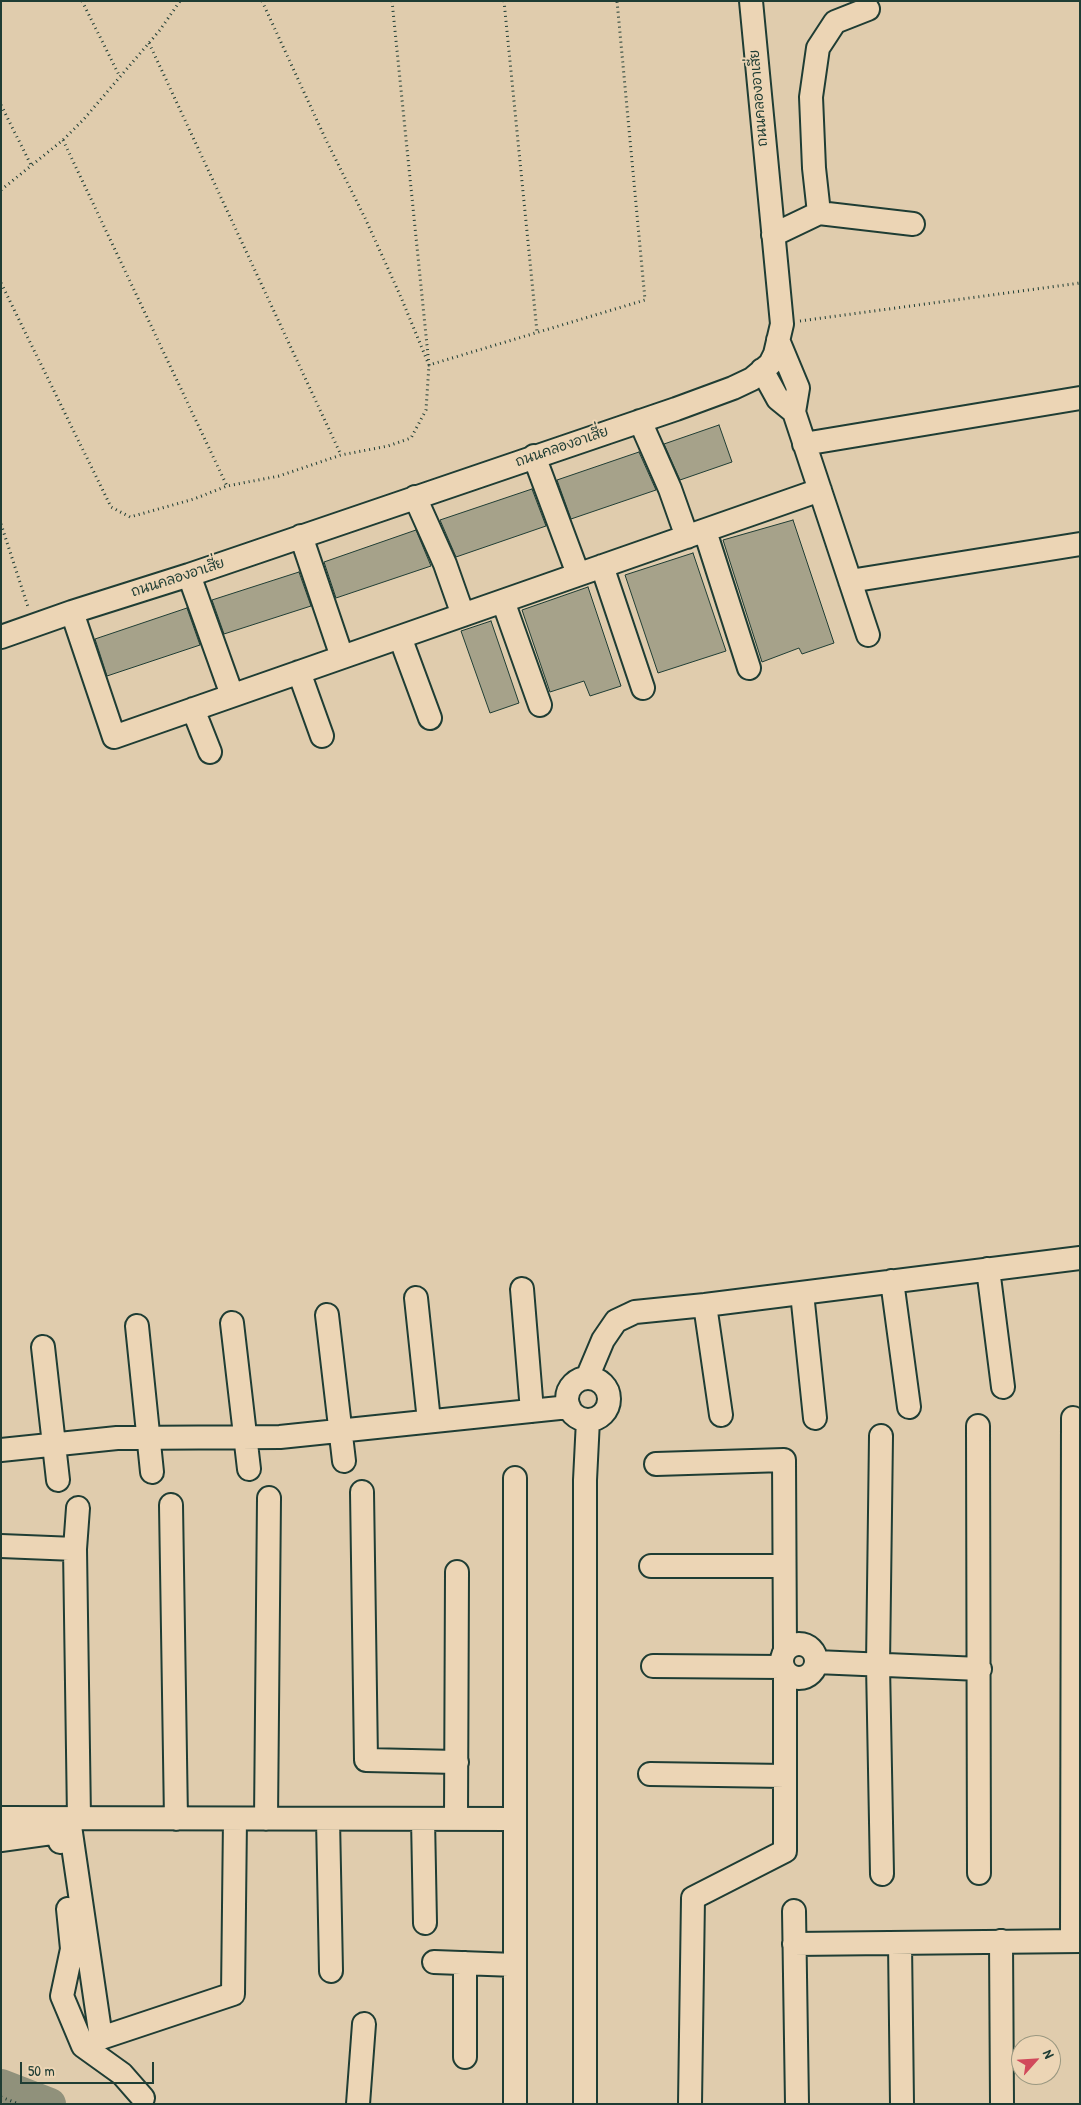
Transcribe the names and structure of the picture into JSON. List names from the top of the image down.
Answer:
{
  "streets": {
    "street": ["ถนนคลองอาเสี่ย"]
  },
  "scale_bar": "50 m",
  "north": "top right"
}
